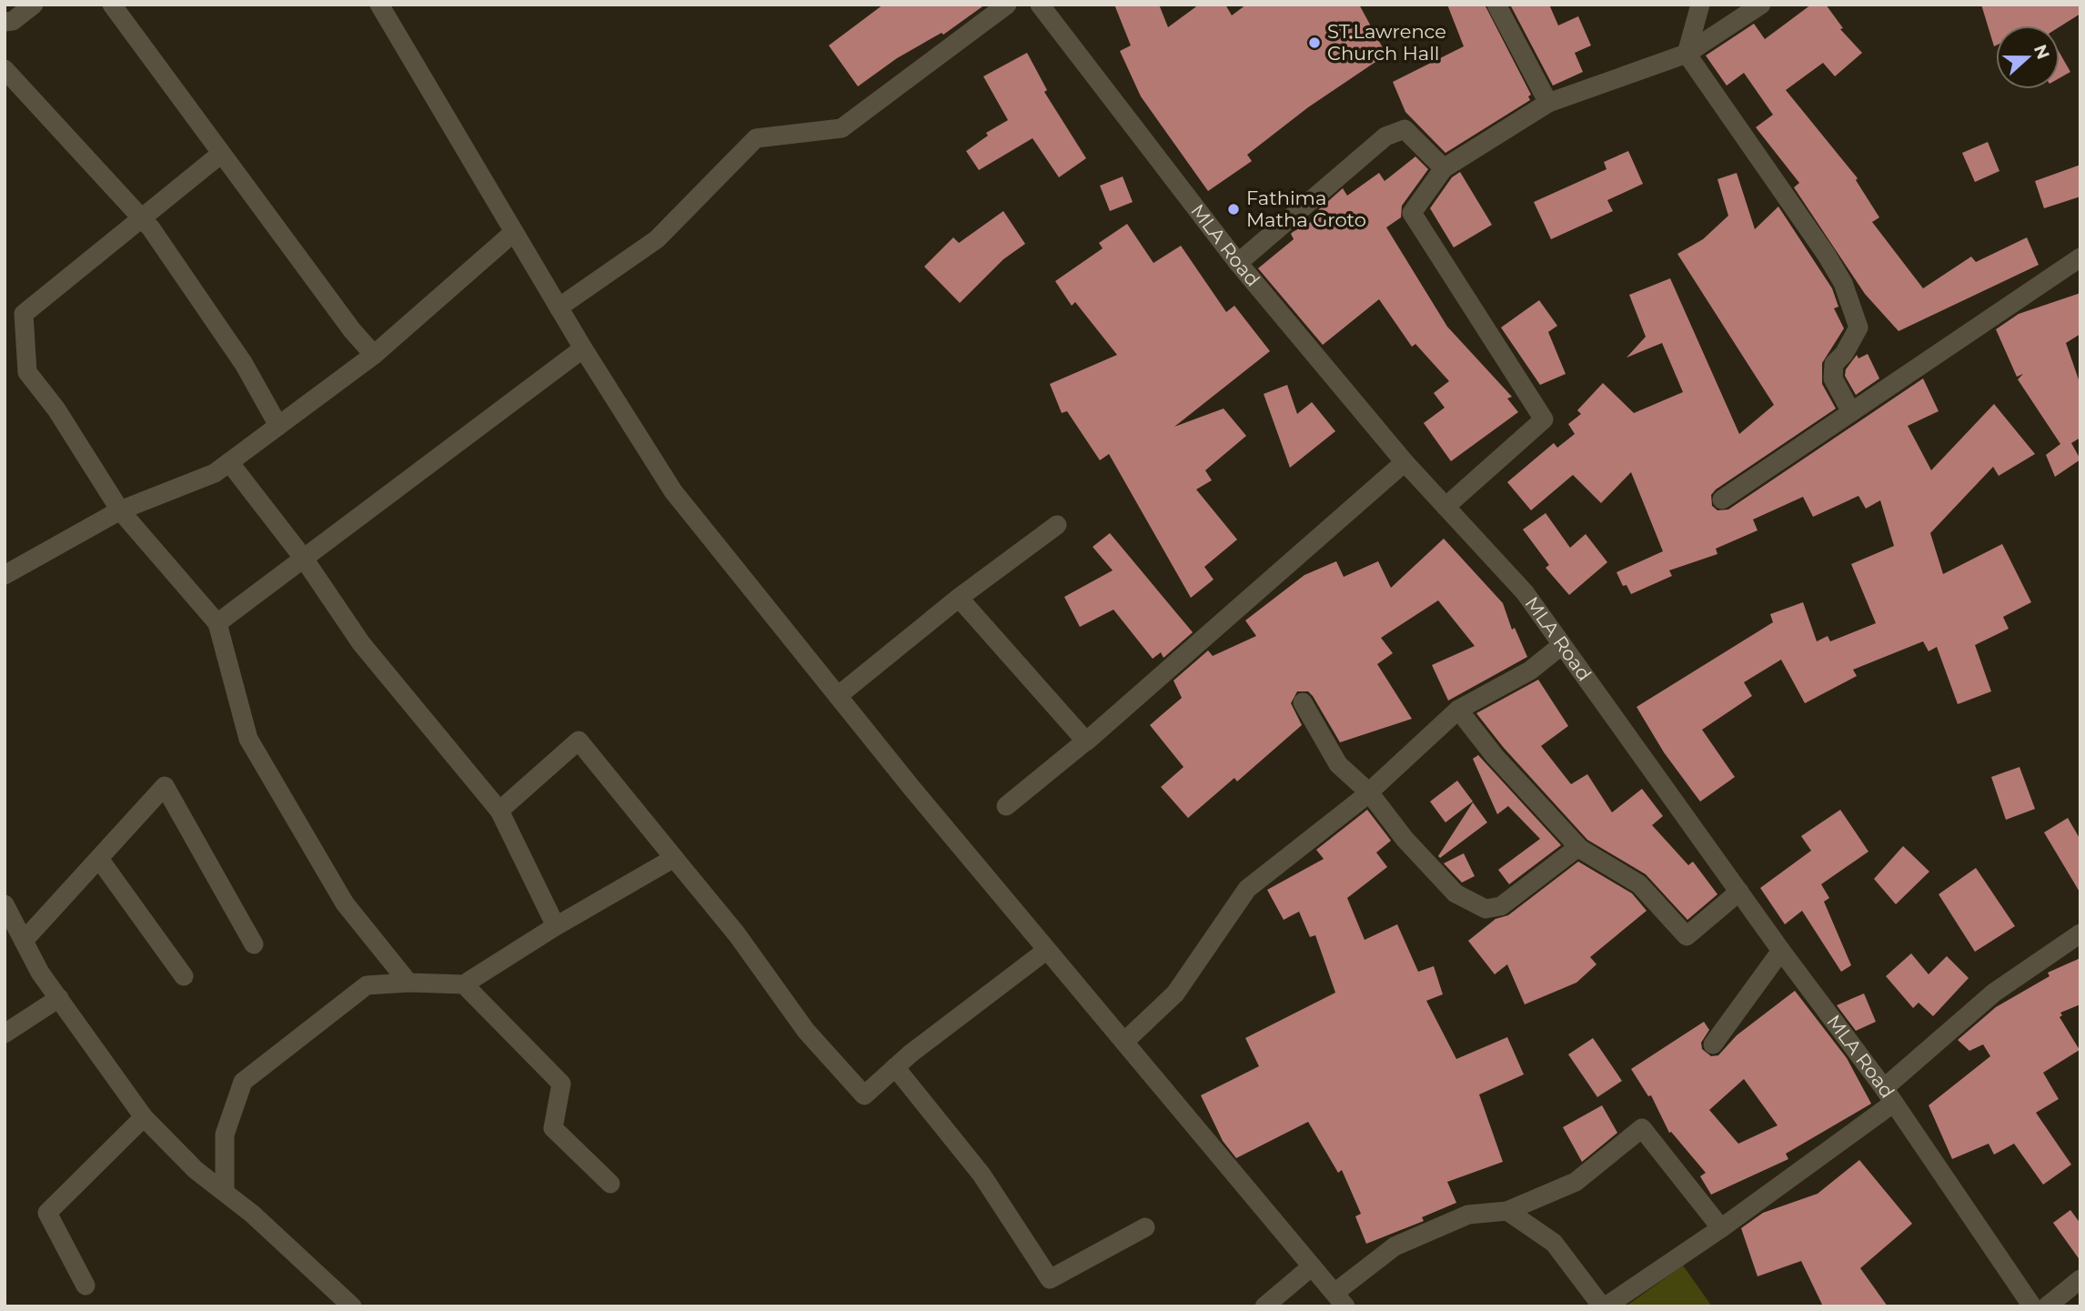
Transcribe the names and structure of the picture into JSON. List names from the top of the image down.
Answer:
{
  "streets": {
    "street": ["MLA Road"]
  },
  "places": ["ST.Lawrence Church Hall", "Fathima Matha Groto"],
  "north": "right"
}
